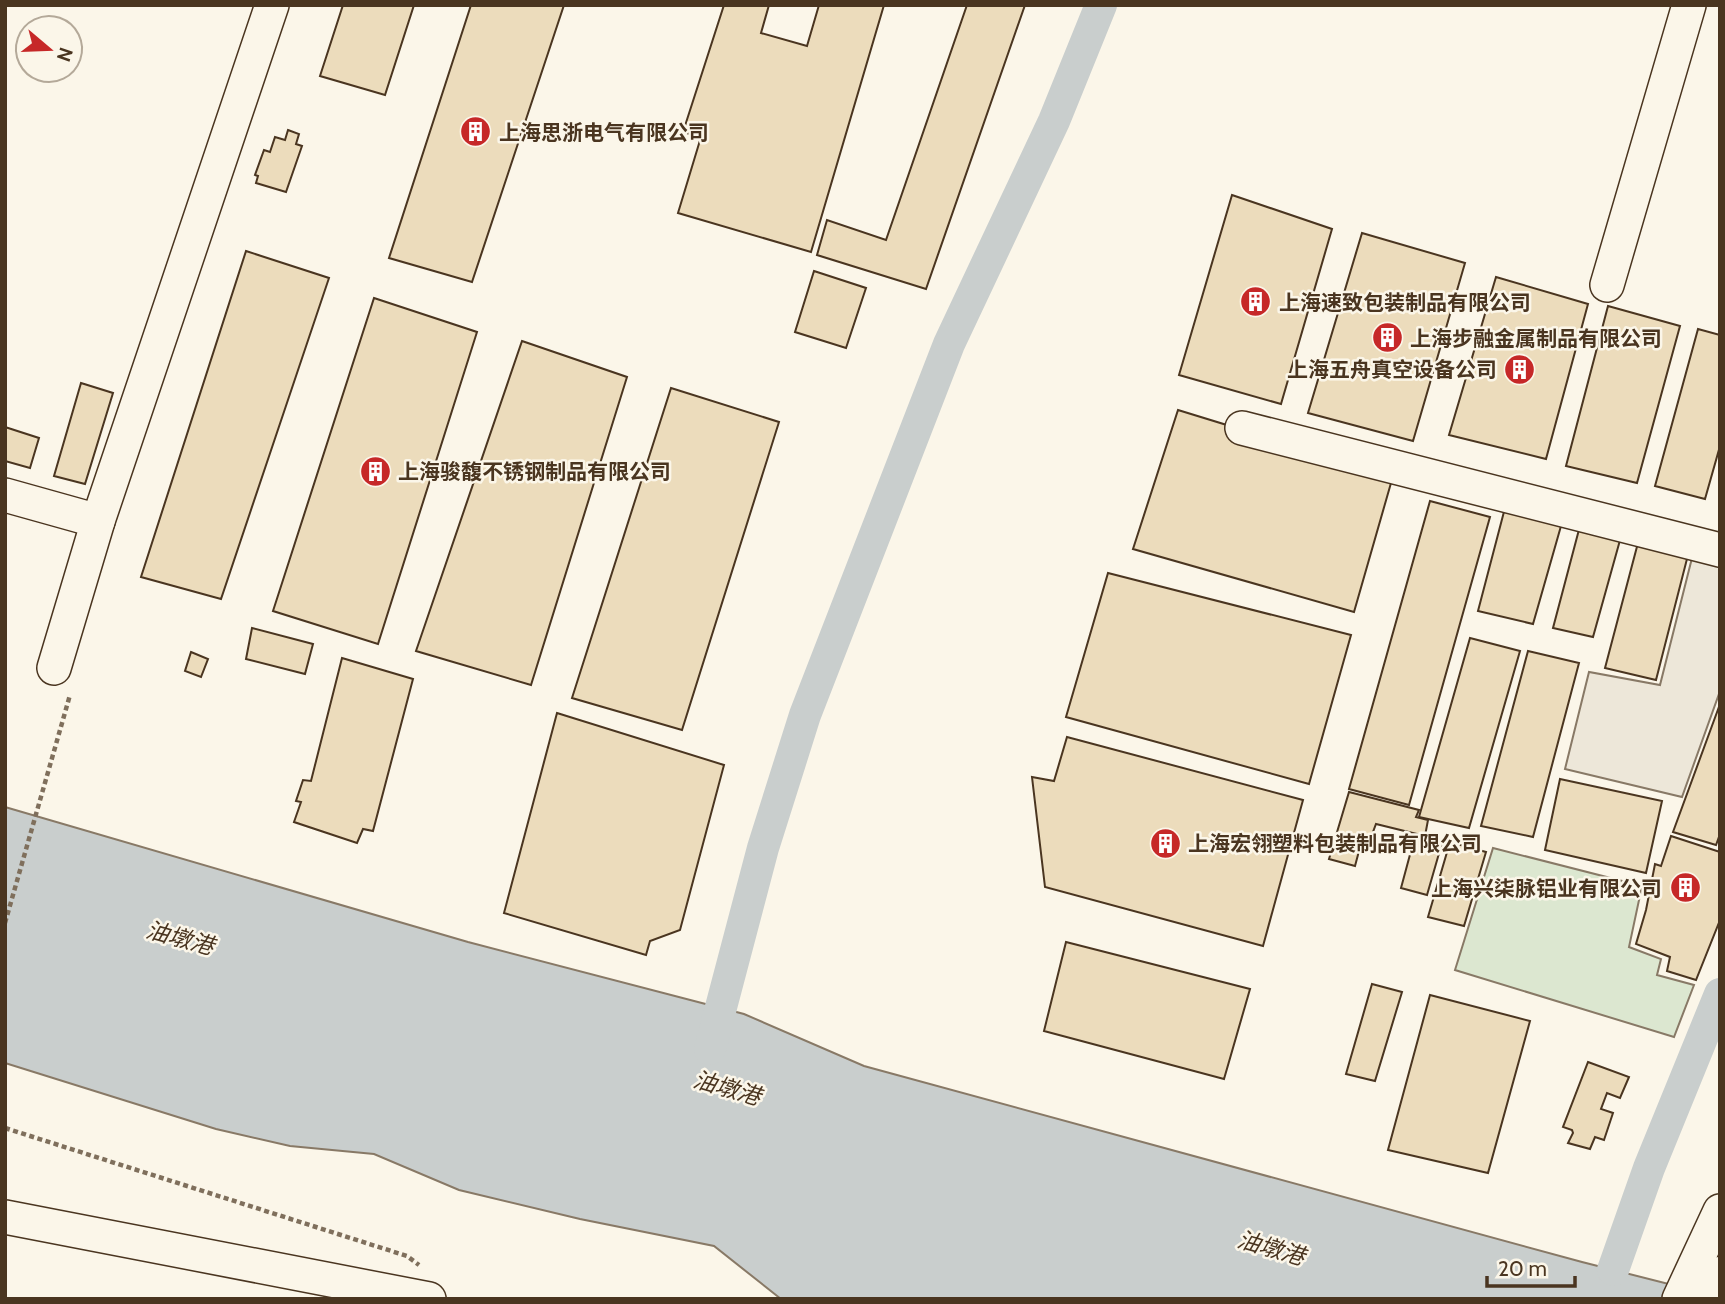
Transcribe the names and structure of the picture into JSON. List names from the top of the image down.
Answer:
{
  "water": ["油墩港"],
  "places": {
    "building": [
      "上海思浙电气有限公司",
      "上海速致包装制品有限公司",
      "上海步融金属制品有限公司",
      "上海五舟真空设备公司",
      "上海骏馥不锈钢制品有限公司",
      "上海宏翎塑料包装制品有限公司",
      "上海兴柒脉铝业有限公司"
    ]
  },
  "scale_bar": "20 m",
  "north": "right"
}
